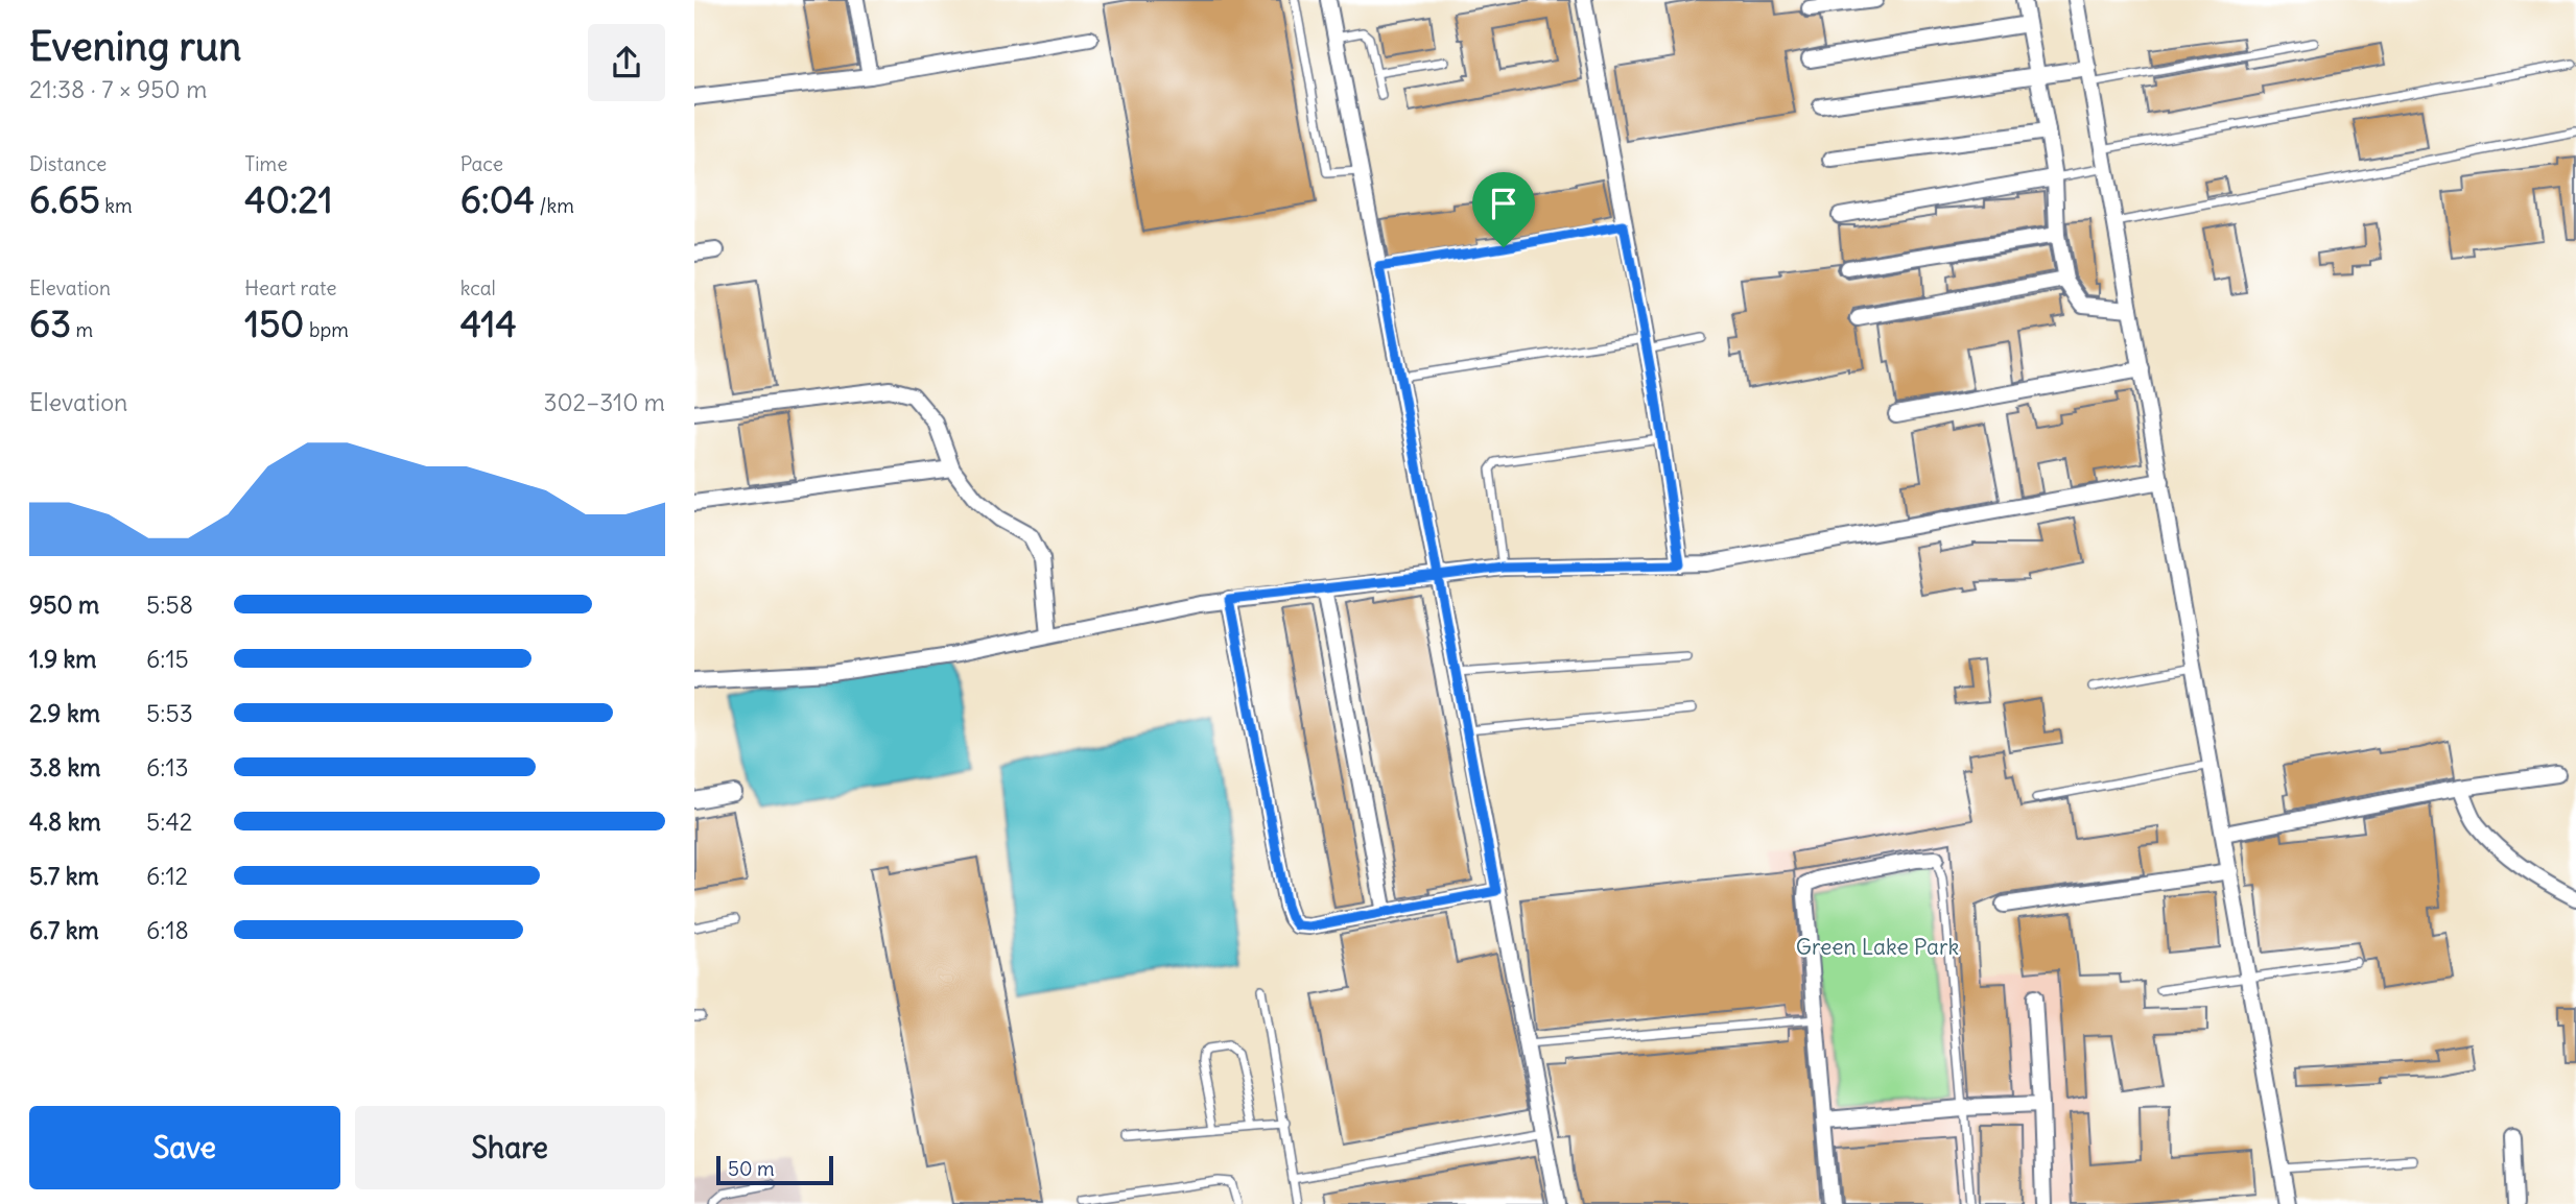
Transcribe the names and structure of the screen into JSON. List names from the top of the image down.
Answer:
{
  "parks": ["Green Lake Park"],
  "scale_bar": "50 m",
  "page": {
    "heading": ["Evening run", "21:38 · 7 × 950 m"],
    "stats": [
      ["Distance", "6.65 km"],
      ["Time", "40:21"],
      ["Pace", "6:04 /km"],
      ["Elevation", "63 m"],
      ["Heart rate", "150 bpm"],
      ["kcal", "414"]
    ],
    "chart": ["Elevation", "302–310 m"],
    "list": [
      {
        "name": "950 m",
        "note": "5:58"
      },
      {
        "name": "1.9 km",
        "note": "6:15"
      },
      {
        "name": "2.9 km",
        "note": "5:53"
      },
      {
        "name": "3.8 km",
        "note": "6:13"
      },
      {
        "name": "4.8 km",
        "note": "5:42"
      },
      {
        "name": "5.7 km",
        "note": "6:12"
      },
      {
        "name": "6.7 km",
        "note": "6:18"
      }
    ],
    "buttons": ["Save", "Share"],
    "scale": "50 m"
  }
}
